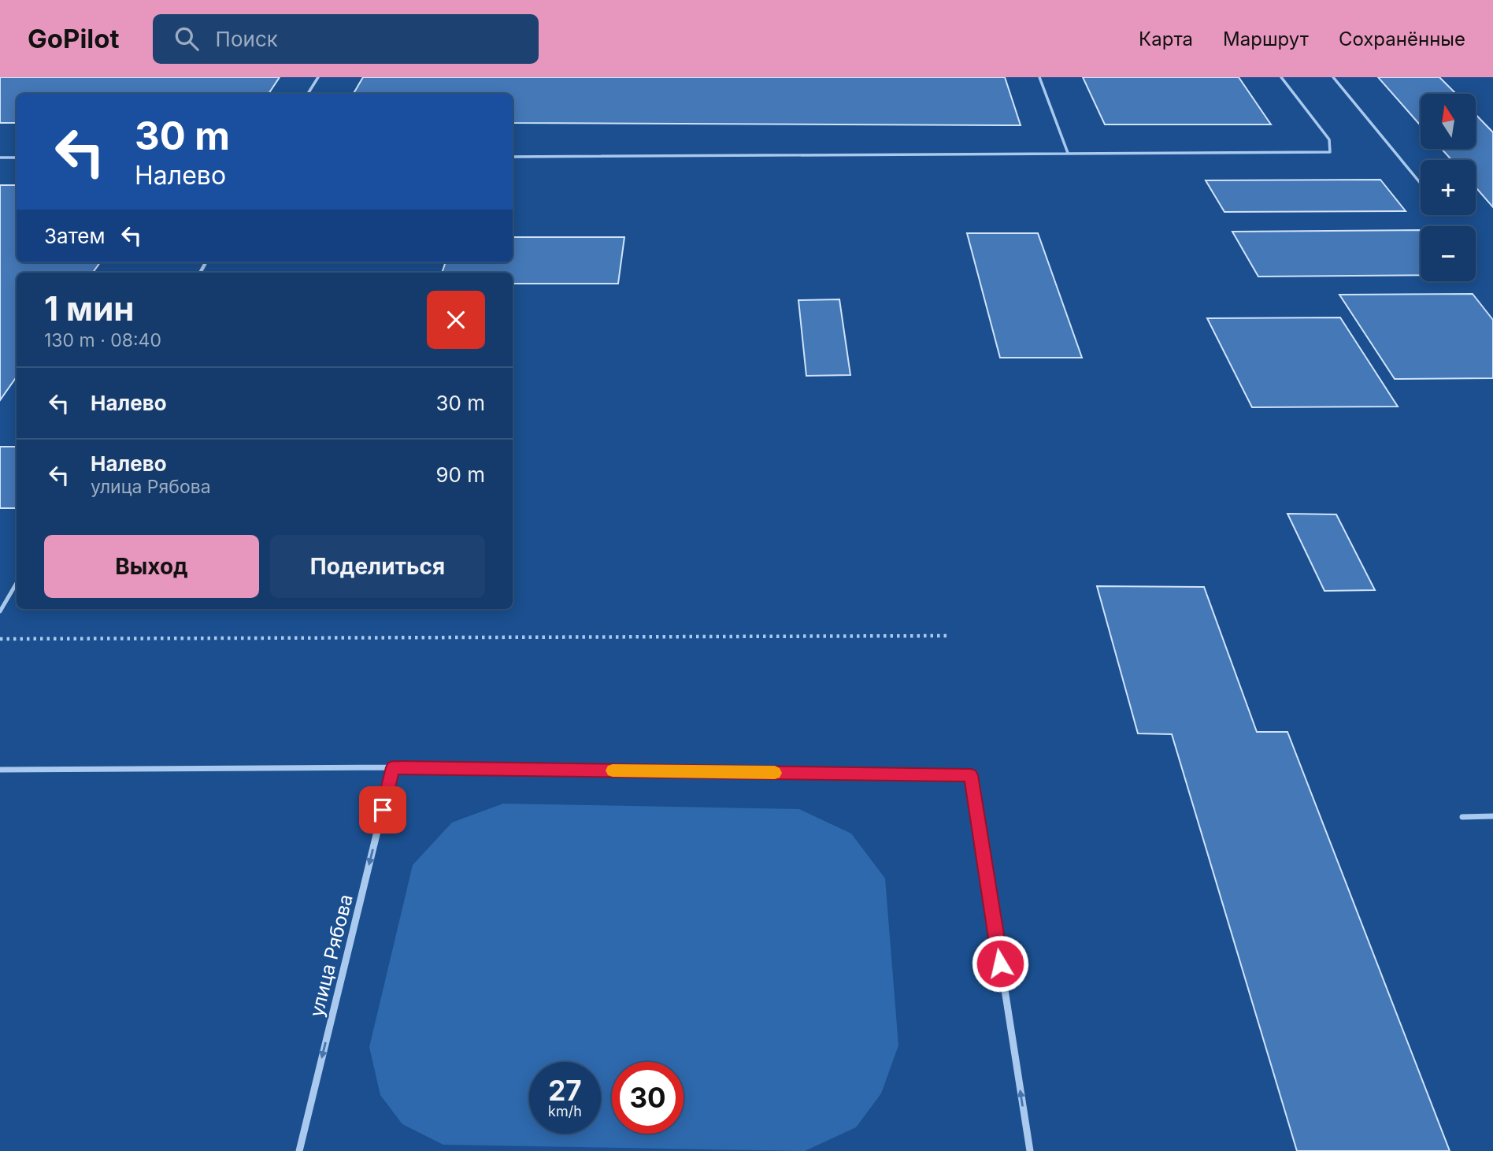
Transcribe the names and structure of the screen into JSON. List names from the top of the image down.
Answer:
{
  "streets": {
    "street": ["улица Рябова"]
  },
  "one_way": ["улица Рябова"],
  "north": "top",
  "page": {
    "header": "GoPilot",
    "search": "Поиск",
    "nav": ["Карта", "Маршрут", "Сохранённые"],
    "map_buttons": ["+", "−"],
    "turn": ["30 m", "Налево"],
    "then": "Затем",
    "heading": ["1 мин", "130 m · 08:40"],
    "list": [
      {
        "name": "Налево",
        "value": "30 m"
      },
      {
        "name": "Налево",
        "note": "улица Рябова",
        "value": "90 m"
      }
    ],
    "buttons": ["Выход", "Поделиться"],
    "speed": "27 km/h",
    "limit": "30"
  }
}
